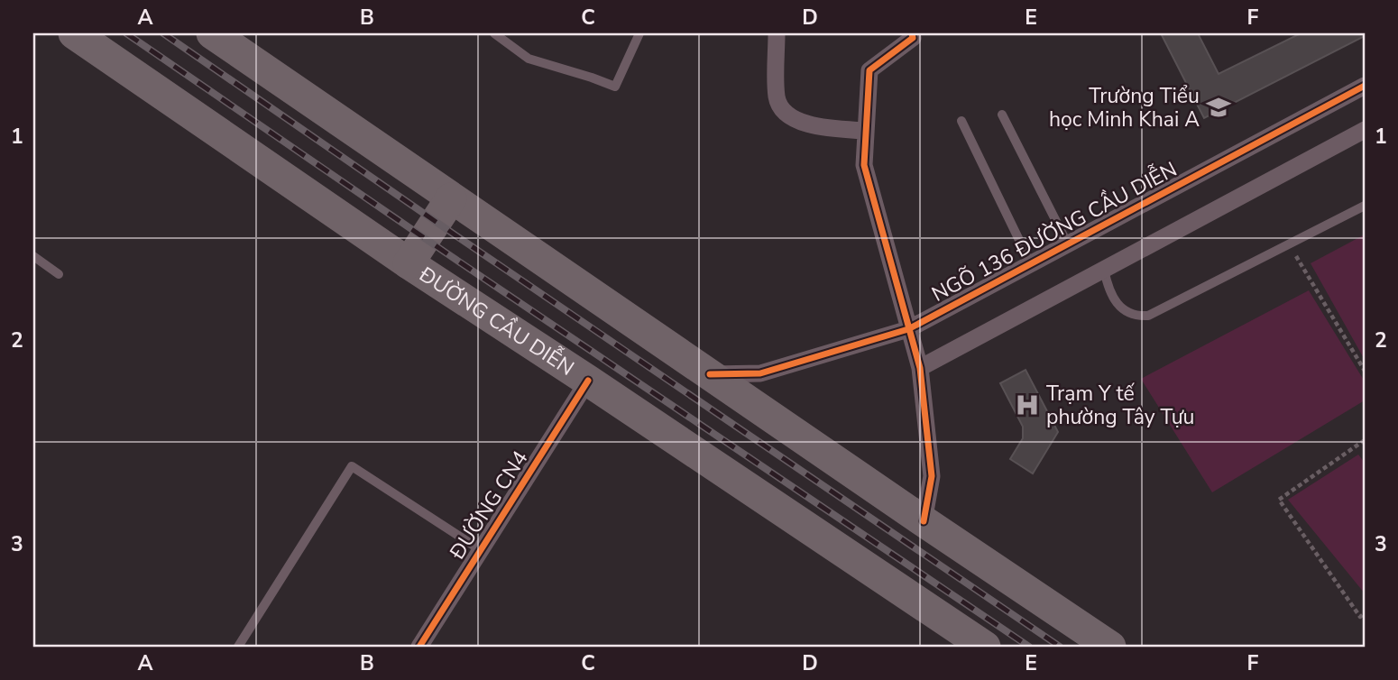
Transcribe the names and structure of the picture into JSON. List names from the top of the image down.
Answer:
{
  "streets": {
    "highway": ["ĐƯỜNG CẦU DIỄN"],
    "street": ["NGÕ 136 ĐƯỜNG CẦU DIỄN", "ĐƯỜNG CN4"]
  },
  "crossings": [
    ["ĐƯỜNG CẦU DIỄN", "ĐƯỜNG CN4"]
  ],
  "places": {
    "school or university": ["Trường Tiểu học Minh Khai A"],
    "hospital": ["Trạm Y tế phường Tây Tựu"]
  },
  "grid": {
    "columns": [
      "A",
      "B",
      "C",
      "D",
      "E",
      "F"
    ],
    "rows": ["1", "2", "3"]
  }
}
